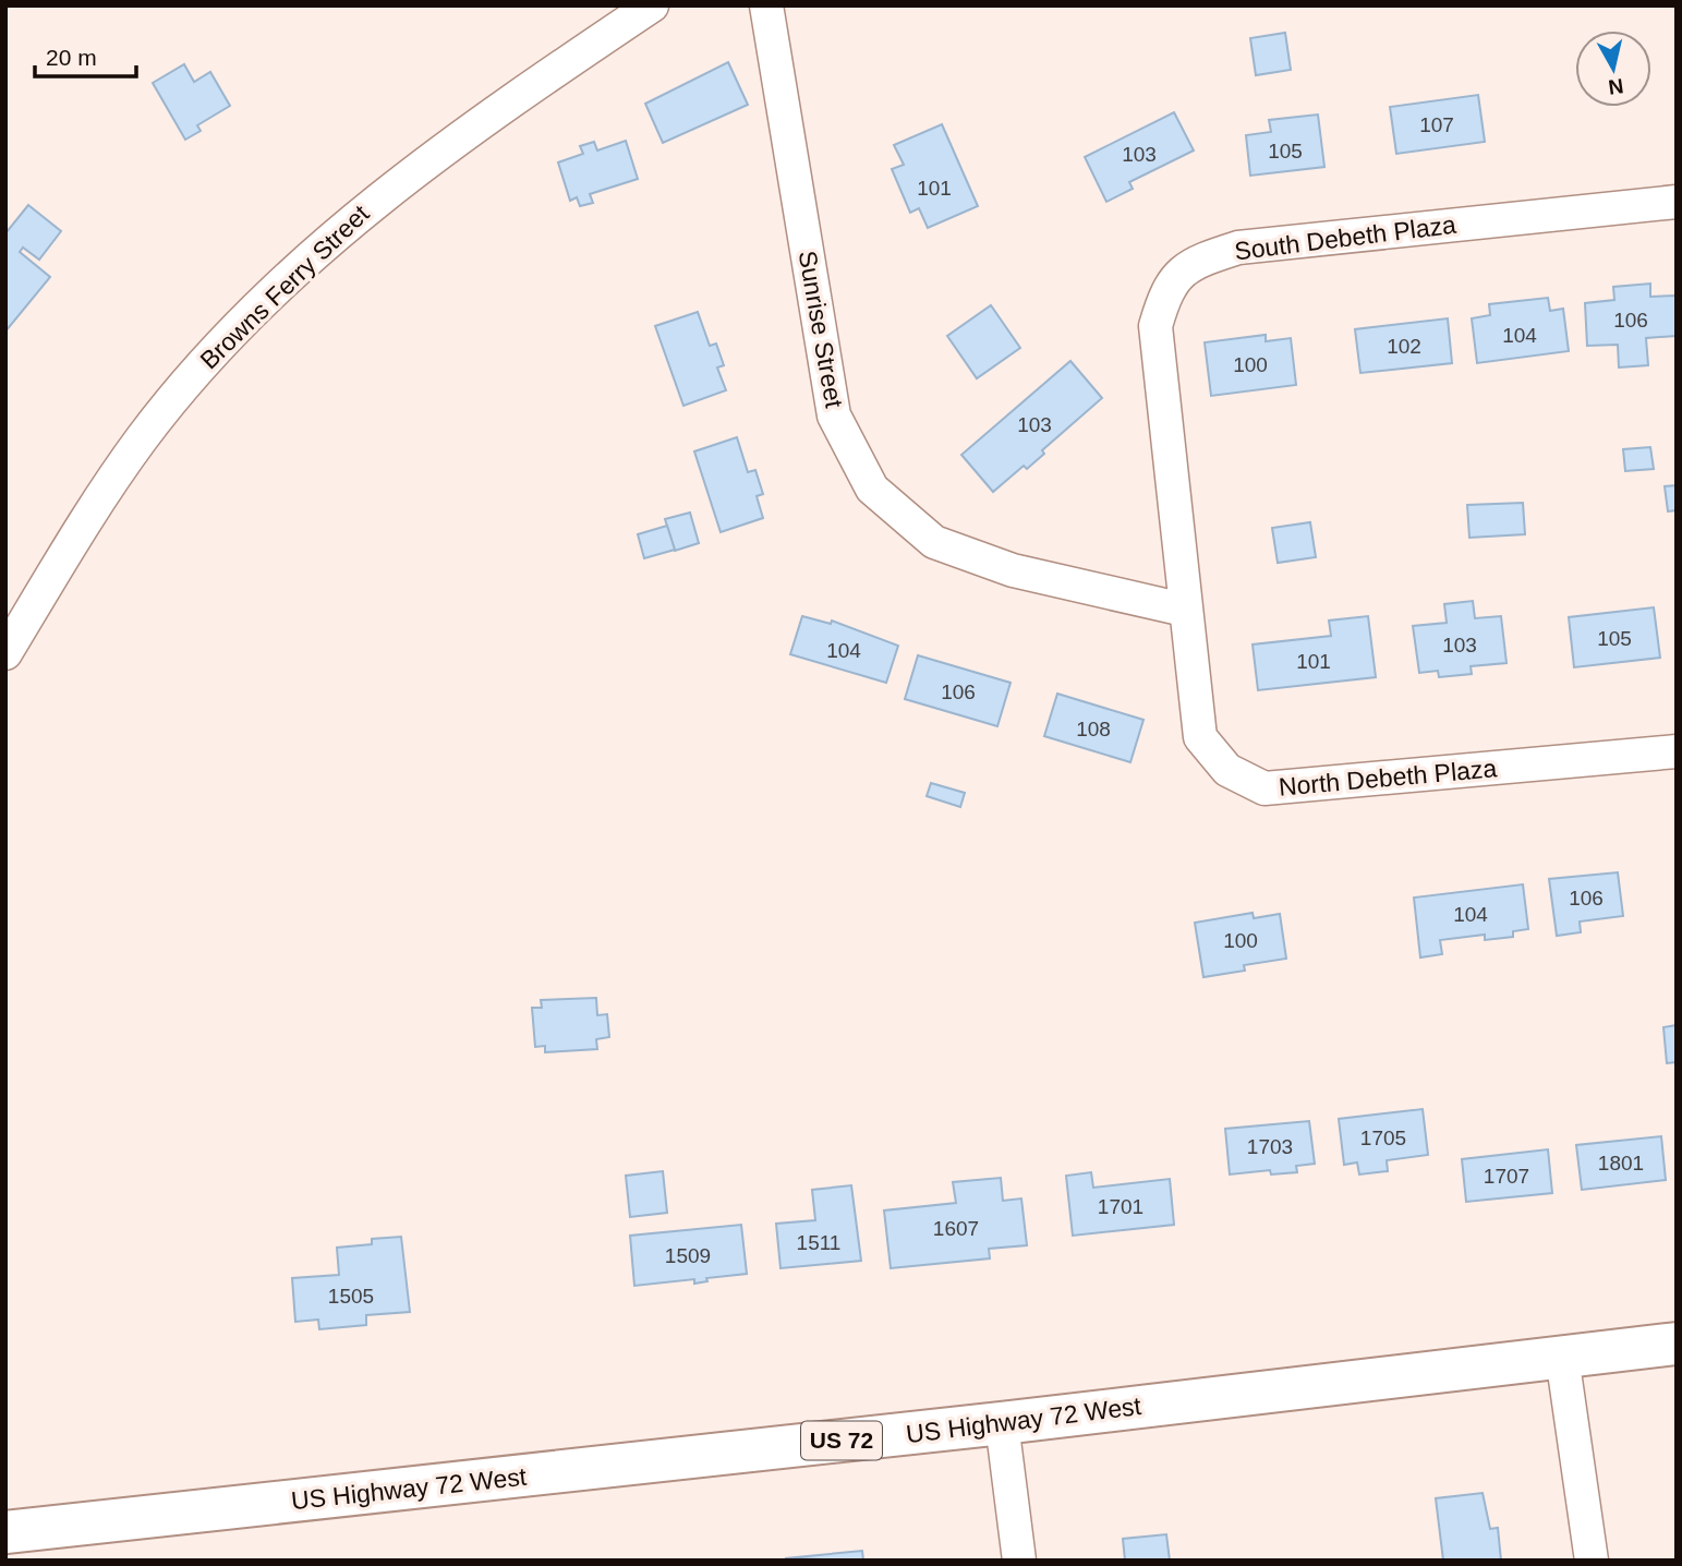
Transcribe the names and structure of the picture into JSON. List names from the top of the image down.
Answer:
{
  "streets": {
    "highway": ["US Highway 72 West", "US 72"],
    "street": [
      "South Debeth Plaza",
      "Browns Ferry Street",
      "Sunrise Street",
      "North Debeth Plaza"
    ]
  },
  "crossings": [
    ["South Debeth Plaza", "Sunrise Street"],
    ["South Debeth Plaza", "North Debeth Plaza"],
    ["Sunrise Street", "North Debeth Plaza"]
  ],
  "house_numbers": [
    "107",
    "105",
    "103",
    "101",
    "106",
    "104",
    "102",
    "100",
    "103",
    "105",
    "103",
    "104",
    "101",
    "106",
    "108",
    "106",
    "104",
    "100",
    "1705",
    "1703",
    "1801",
    "1707",
    "1701",
    "1607",
    "1511",
    "1509",
    "1505"
  ],
  "scale_bar": "20 m",
  "north": "bottom"
}
